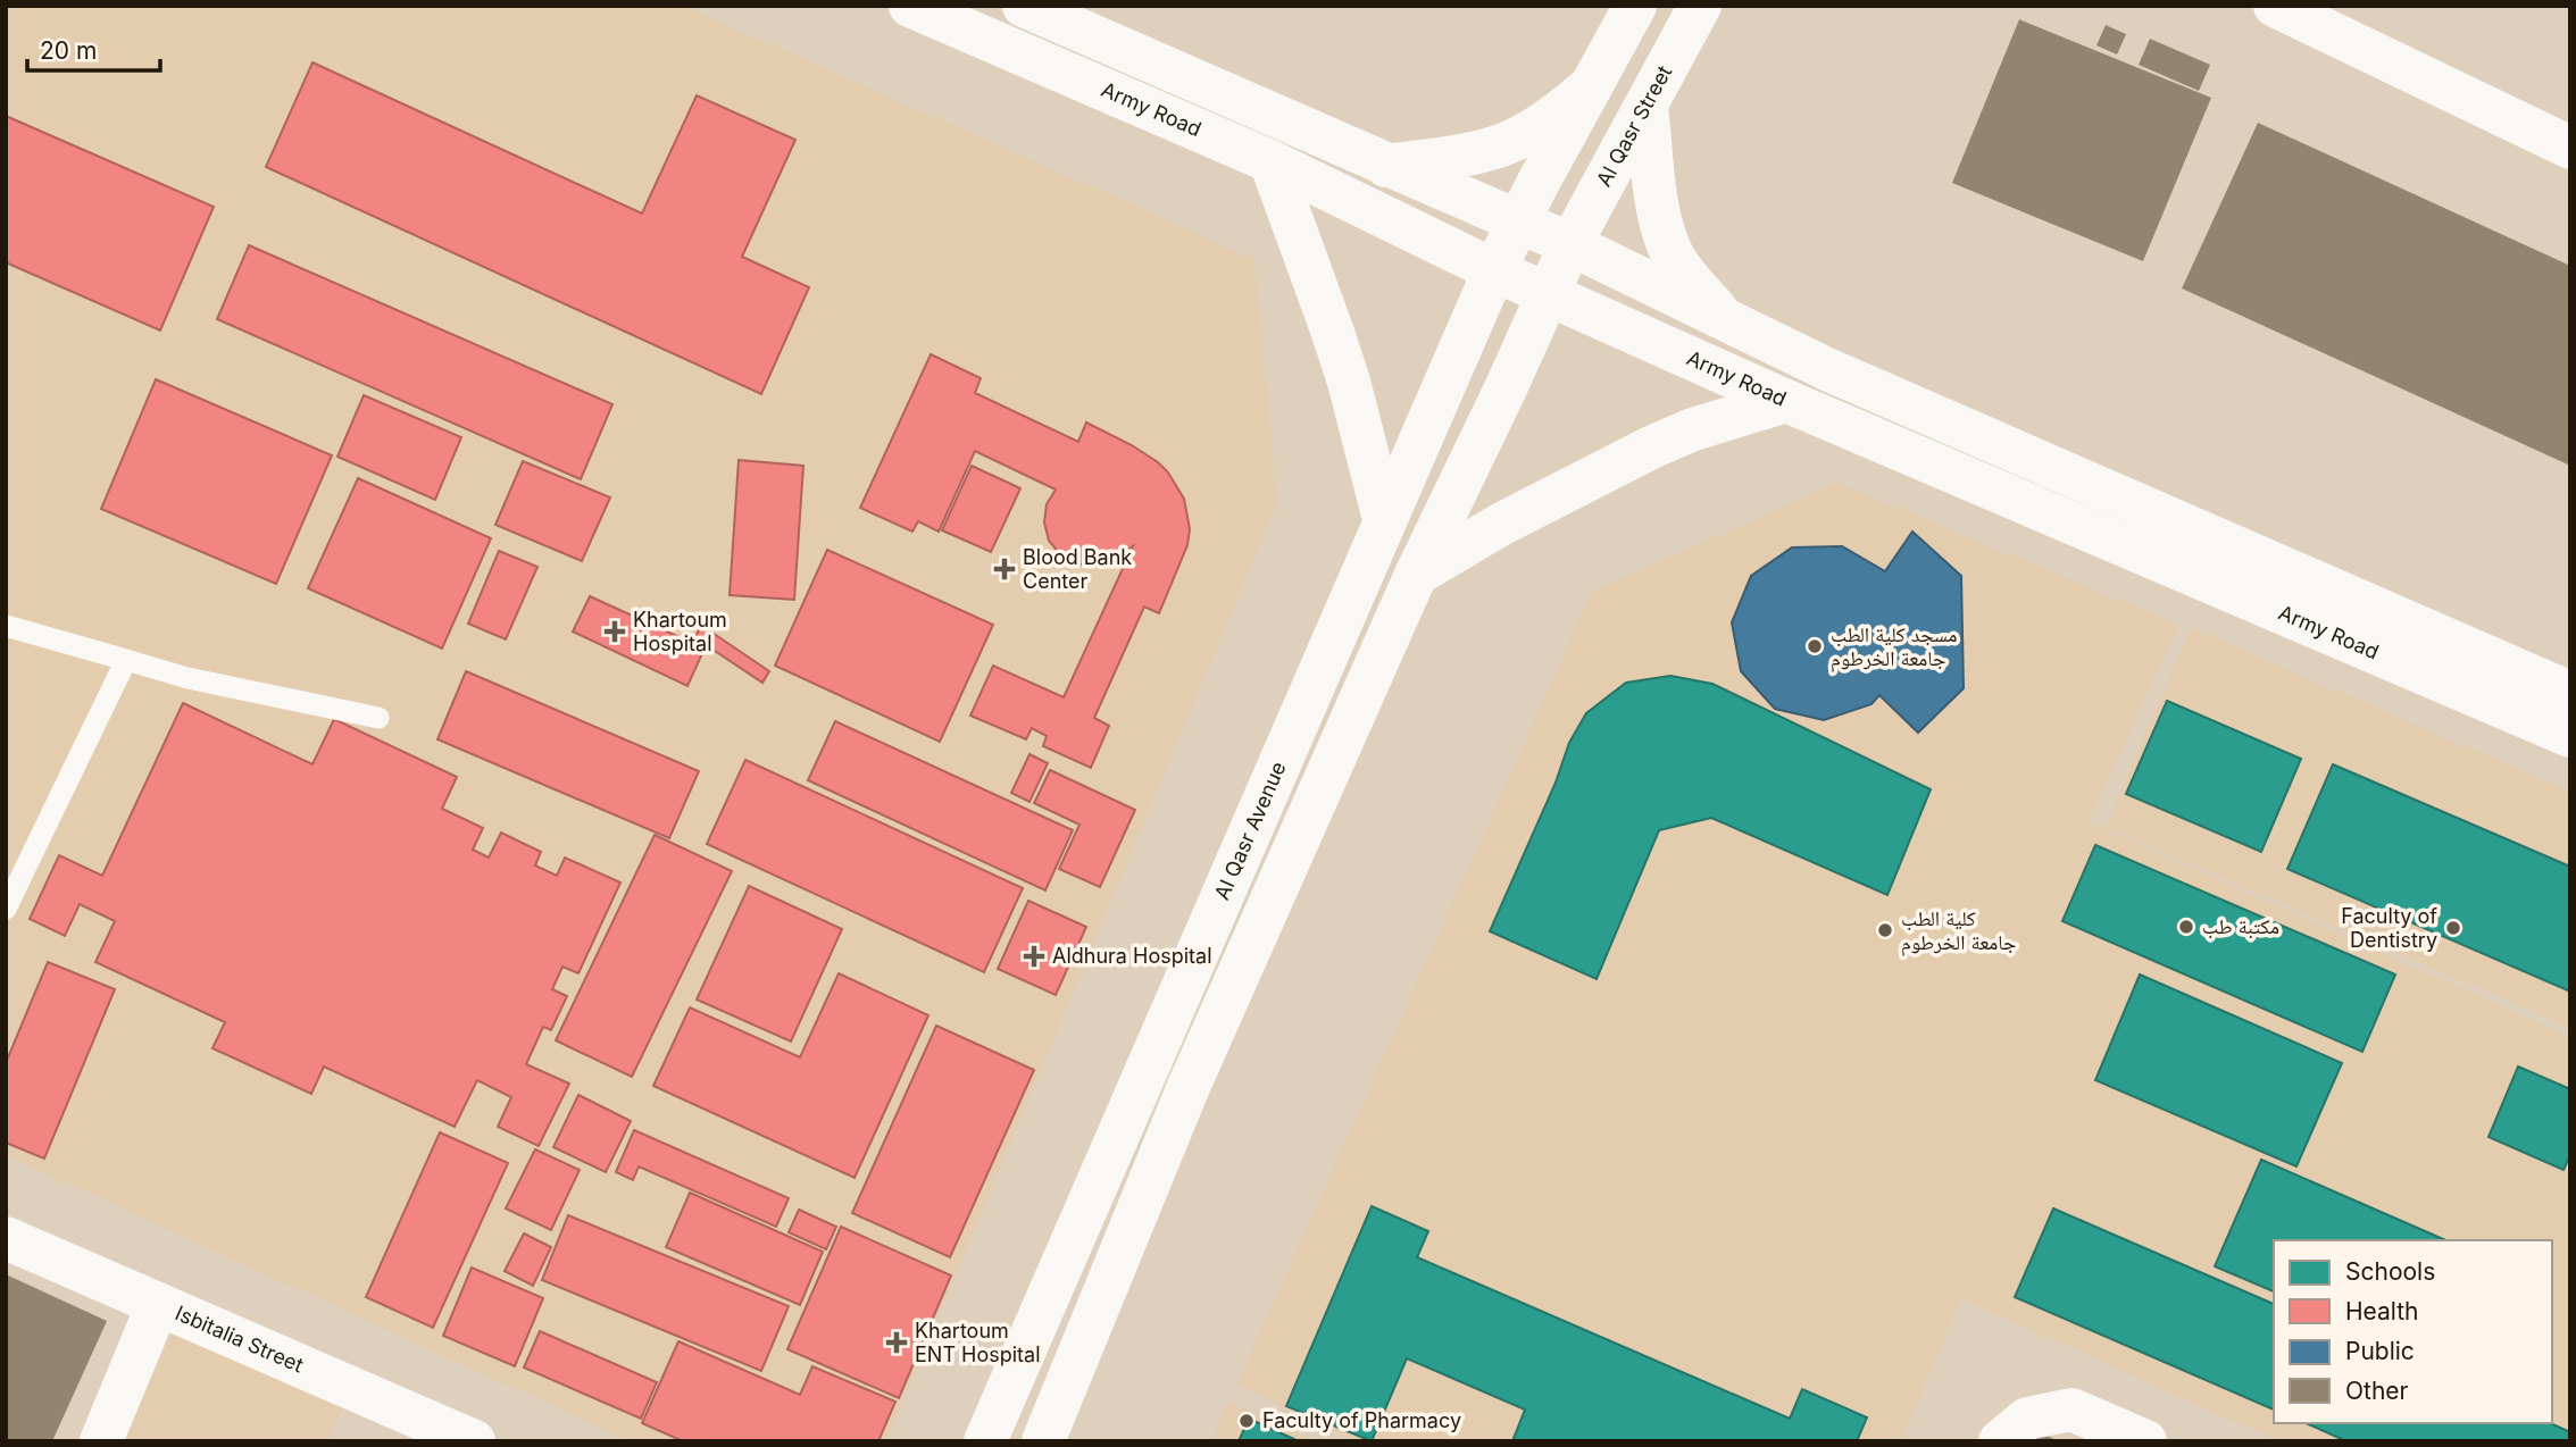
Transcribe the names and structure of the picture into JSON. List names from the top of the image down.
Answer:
{
  "streets": {
    "main road": [
      "Army Road",
      "Al Qasr Street",
      "Al Qasr Avenue",
      "Isbitalia Street"
    ]
  },
  "crossings": [
    ["Army Road", "Al Qasr Street"],
    ["Army Road", "Al Qasr Avenue"]
  ],
  "places": {
    "health": [
      "Blood Bank Center",
      "Khartoum Hospital",
      "Aldhura Hospital",
      "Khartoum ENT Hospital"
    ],
    "other": [
      "مسجد كلية الطب جامعة الخرطوم",
      "مكتبة طب",
      "Faculty of Dentistry",
      "كلية الطب جامعة الخرطوم",
      "Faculty of Pharmacy"
    ]
  },
  "legend": [
    "Schools",
    "Health",
    "Public",
    "Other"
  ],
  "scale_bar": "20 m"
}
